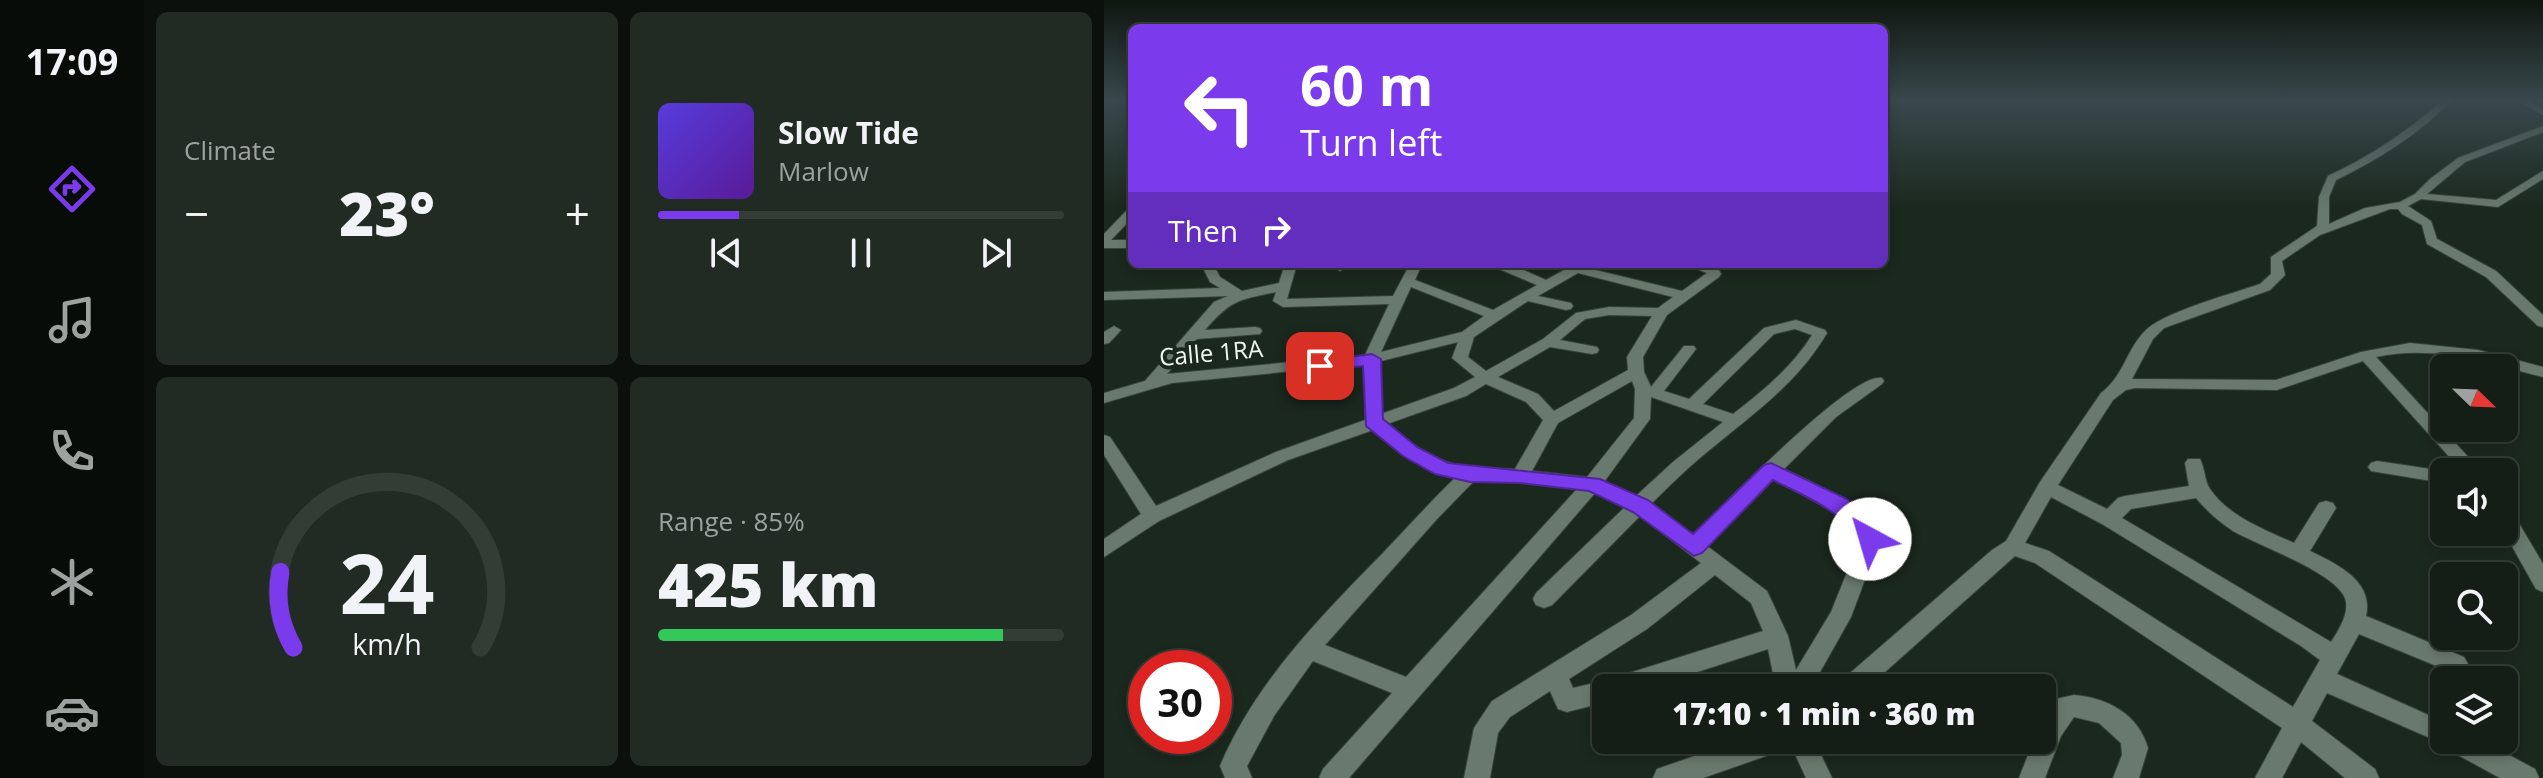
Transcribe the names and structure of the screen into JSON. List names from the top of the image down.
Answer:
{
  "streets": {
    "street": ["Calle 1RA"]
  },
  "north": "bottom right",
  "page": {
    "tabs": "17:09",
    "tile": [
      "Climate",
      ["Range · 85%", "425 km"]
    ],
    "turn": ["60 m", "Turn left"],
    "song": ["Slow Tide", "Marlow"],
    "heat": ["−", "23°", "+"],
    "then": "Then",
    "limit": "30",
    "trip": "17:10 · 1 min · 360 m",
    "gauge": ["24", "km/h"]
  }
}
